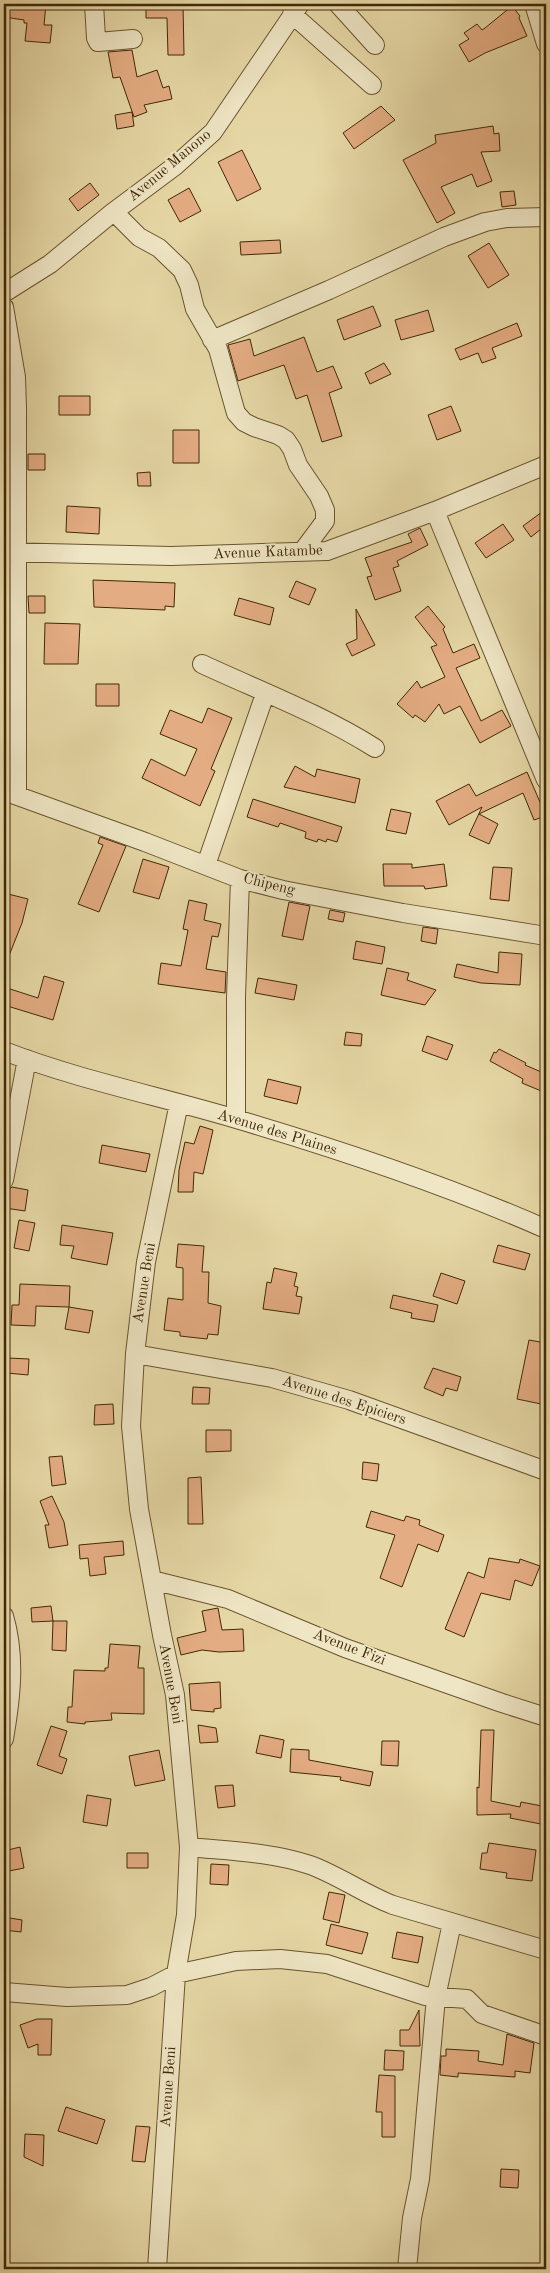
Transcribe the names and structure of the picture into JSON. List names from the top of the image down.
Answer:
{
  "streets": {
    "street": [
      "Avenue Manono",
      "Avenue Katambe",
      "Chipeng",
      "Avenue des Plaines",
      "Avenue Beni",
      "Avenue des Epiciers",
      "Avenue Fizi"
    ]
  },
  "crossings": [
    ["Avenue des Plaines", "Avenue Beni"],
    ["Avenue Beni", "Avenue des Epiciers"],
    ["Avenue Beni", "Avenue Fizi"]
  ]
}
